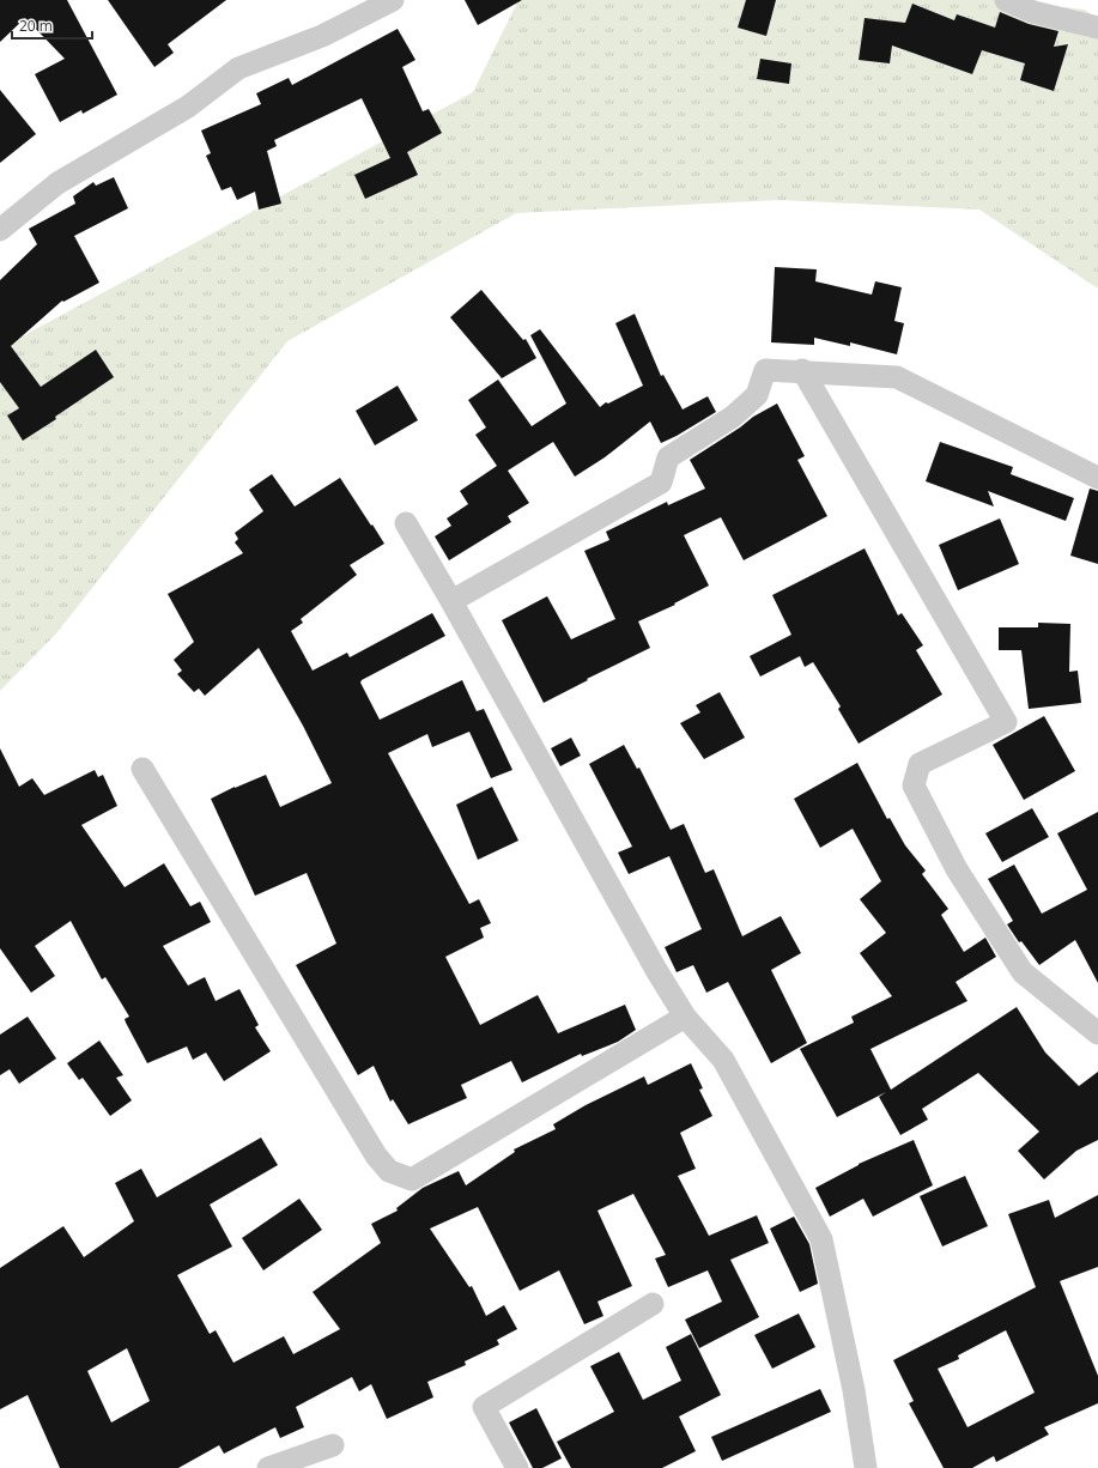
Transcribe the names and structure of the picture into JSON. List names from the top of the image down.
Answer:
{
  "scale_bar": "20 m"
}
